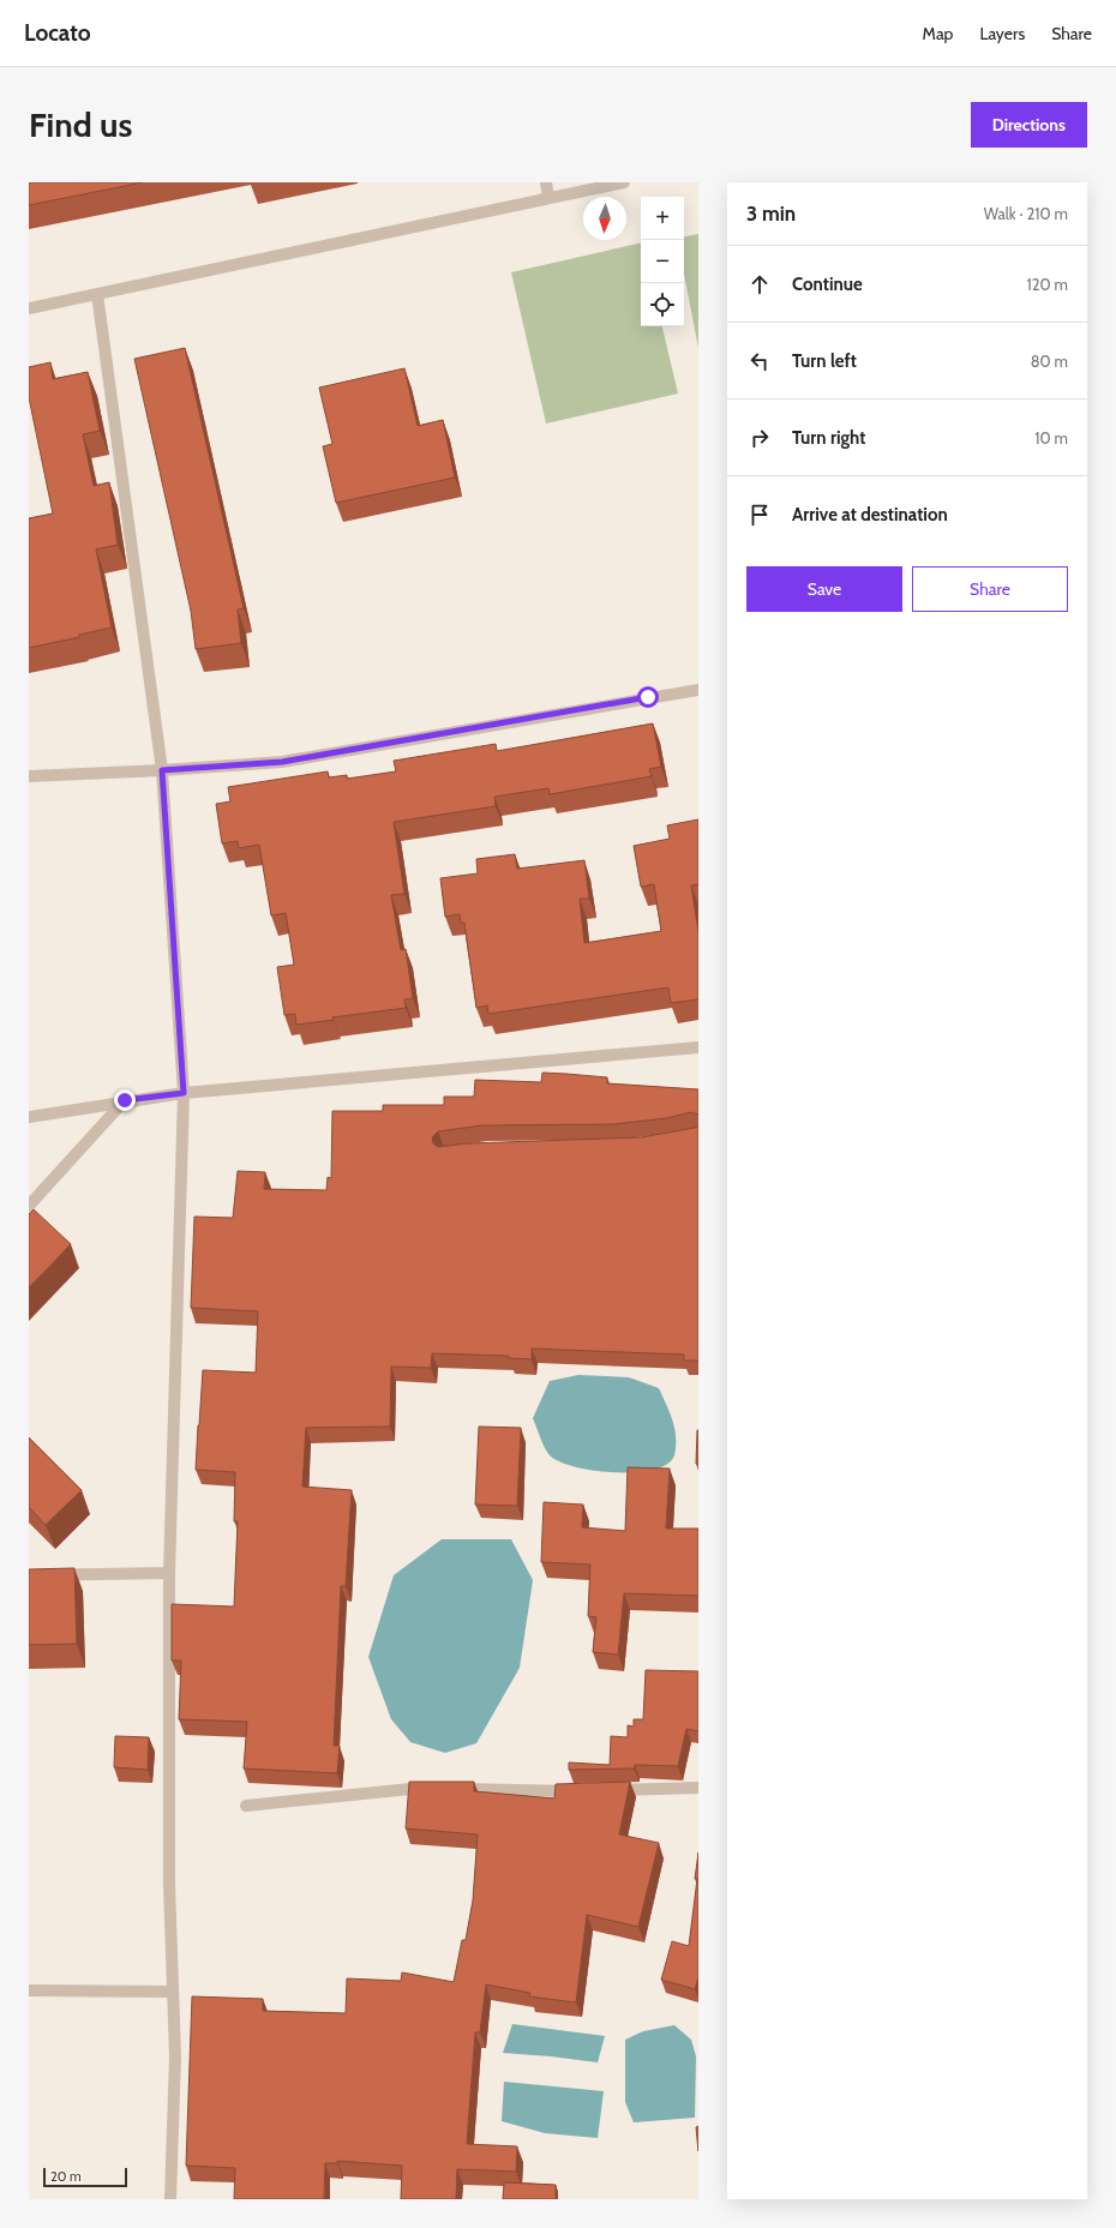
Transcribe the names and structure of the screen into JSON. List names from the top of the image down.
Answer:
{
  "scale_bar": "20 m",
  "north": "bottom",
  "page": {
    "header": "Locato",
    "nav": ["Map", "Layers", "Share"],
    "buttons": [
      "Directions",
      ["Save", "Share"]
    ],
    "title": "Find us",
    "heading": ["3 min", "Walk · 210 m"],
    "map_buttons": ["+", "−"],
    "list": [
      ["Continue", "120 m"],
      ["Turn left", "80 m"],
      ["Turn right", "10 m"],
      "Arrive at destination"
    ],
    "scale": "20 m"
  }
}
